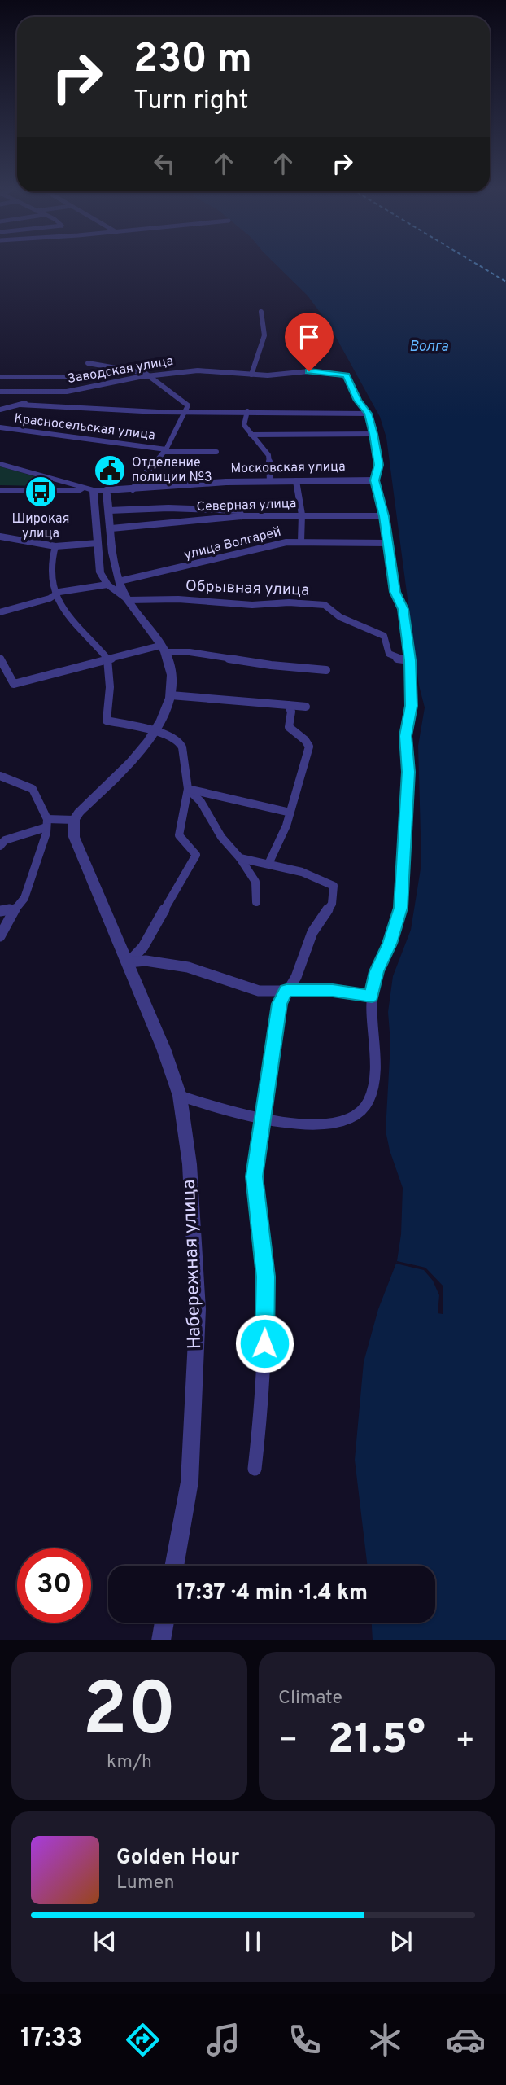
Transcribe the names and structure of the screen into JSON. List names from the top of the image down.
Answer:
{
  "streets": {
    "street": [
      "Заводская улица",
      "Красносельская улица",
      "Московская улица",
      "Северная улица",
      "улица Волгарей",
      "Обрывная улица",
      "Набережная улица"
    ]
  },
  "water": ["Волга"],
  "places": {
    "public building": ["Отделение полиции №3"],
    "bus stop": ["Широкая улица"]
  },
  "page": {
    "turn": ["230 m", "Turn right"],
    "limit": "30",
    "trip": "17:37 · 4 min · 1.4 km",
    "tile": [
      ["20", "km/h"],
      "Climate"
    ],
    "heat": ["−", "21.5°", "+"],
    "song": ["Golden Hour", "Lumen"],
    "tabs": "17:33"
  }
}
